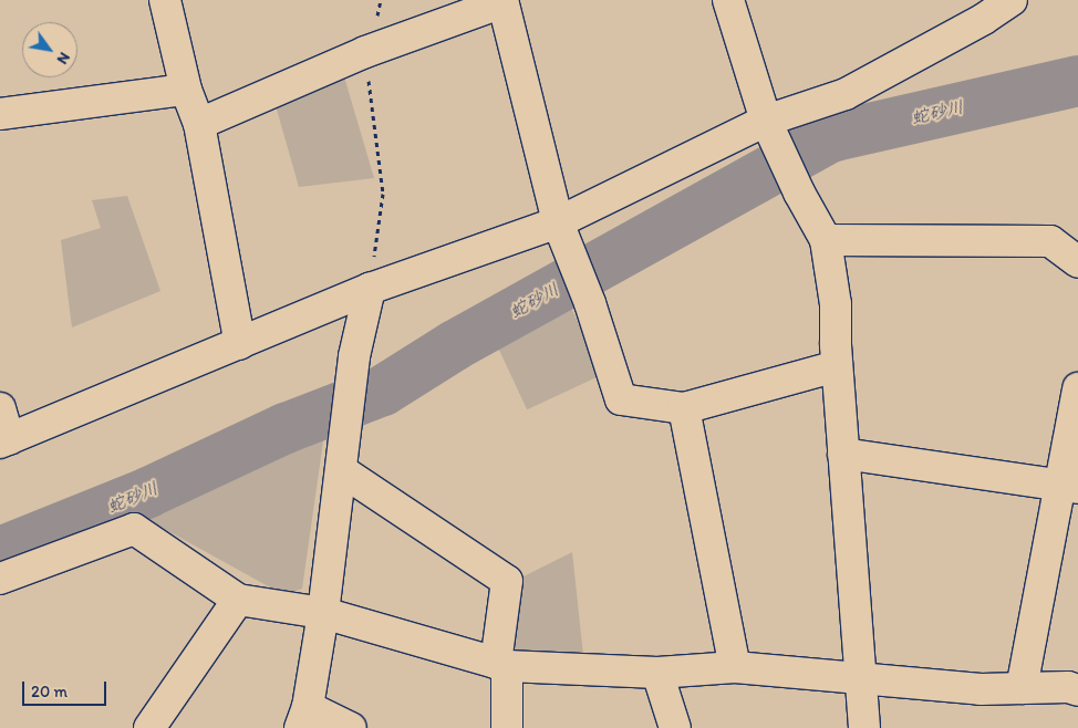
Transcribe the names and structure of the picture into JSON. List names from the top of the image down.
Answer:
{
  "water": ["蛇砂川"],
  "scale_bar": "20 m",
  "north": "bottom right"
}
